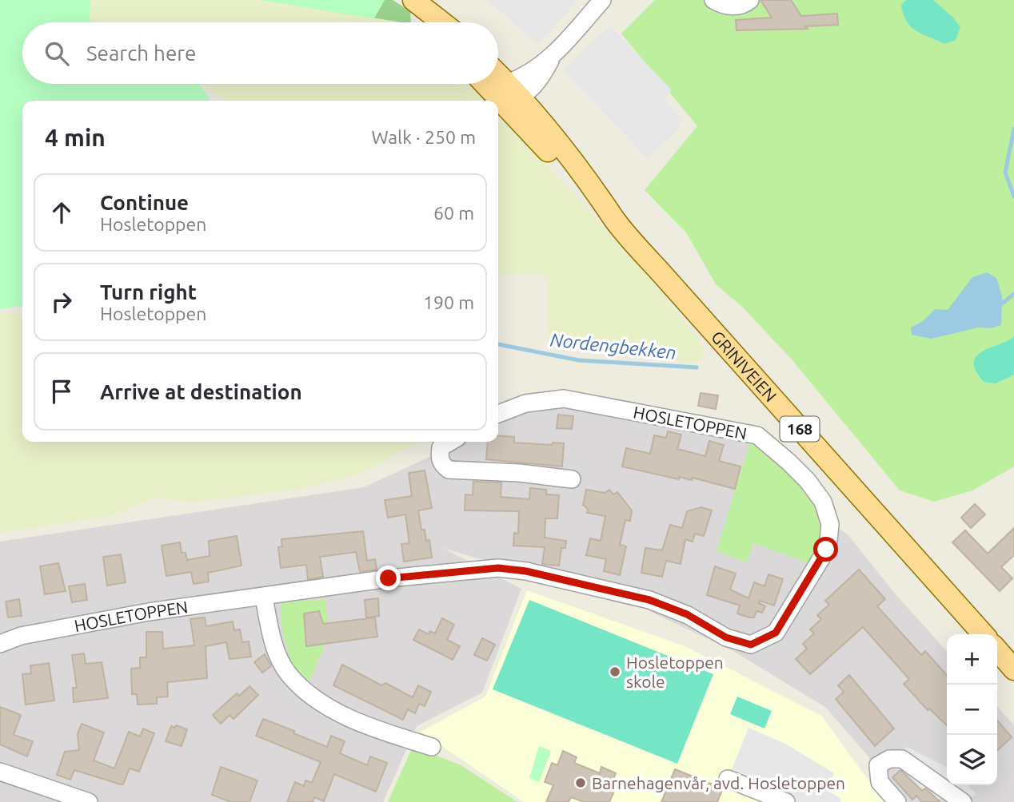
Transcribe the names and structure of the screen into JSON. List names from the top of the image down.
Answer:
{
  "streets": {
    "main road": ["GRINIVEIEN", "168"],
    "street": ["HOSLETOPPEN"]
  },
  "water": ["Nordengbekken"],
  "places": ["Hosletoppen skole", "Barnehagenvår, avd. Hosletoppen"],
  "page": {
    "search": "Search here",
    "heading": ["4 min", "Walk · 250 m"],
    "list": [
      ["Continue", "Hosletoppen", "60 m"],
      ["Turn right", "Hosletoppen", "190 m"],
      "Arrive at destination"
    ],
    "map_buttons": ["+", "−"]
  }
}
